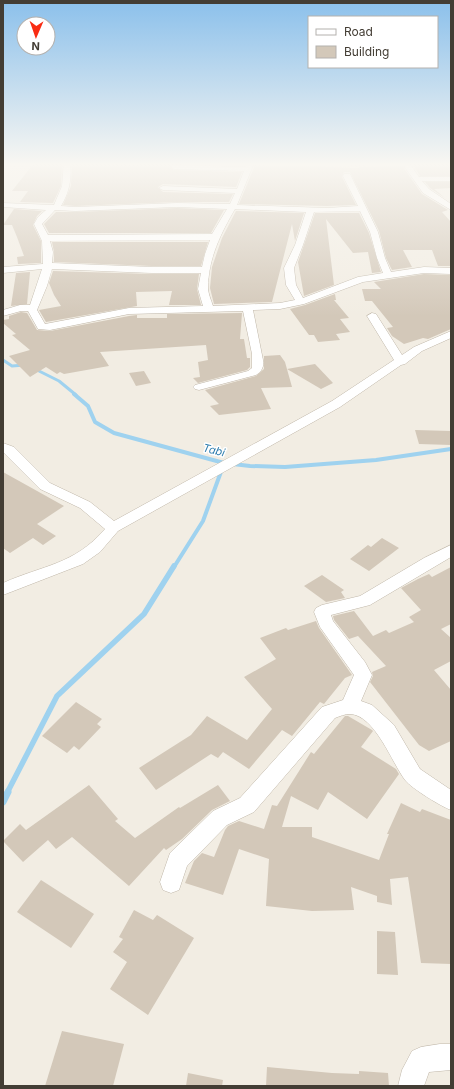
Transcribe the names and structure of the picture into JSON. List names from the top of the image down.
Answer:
{
  "water": ["Tabi"],
  "legend": ["Road", "Building"],
  "north": "bottom"
}
